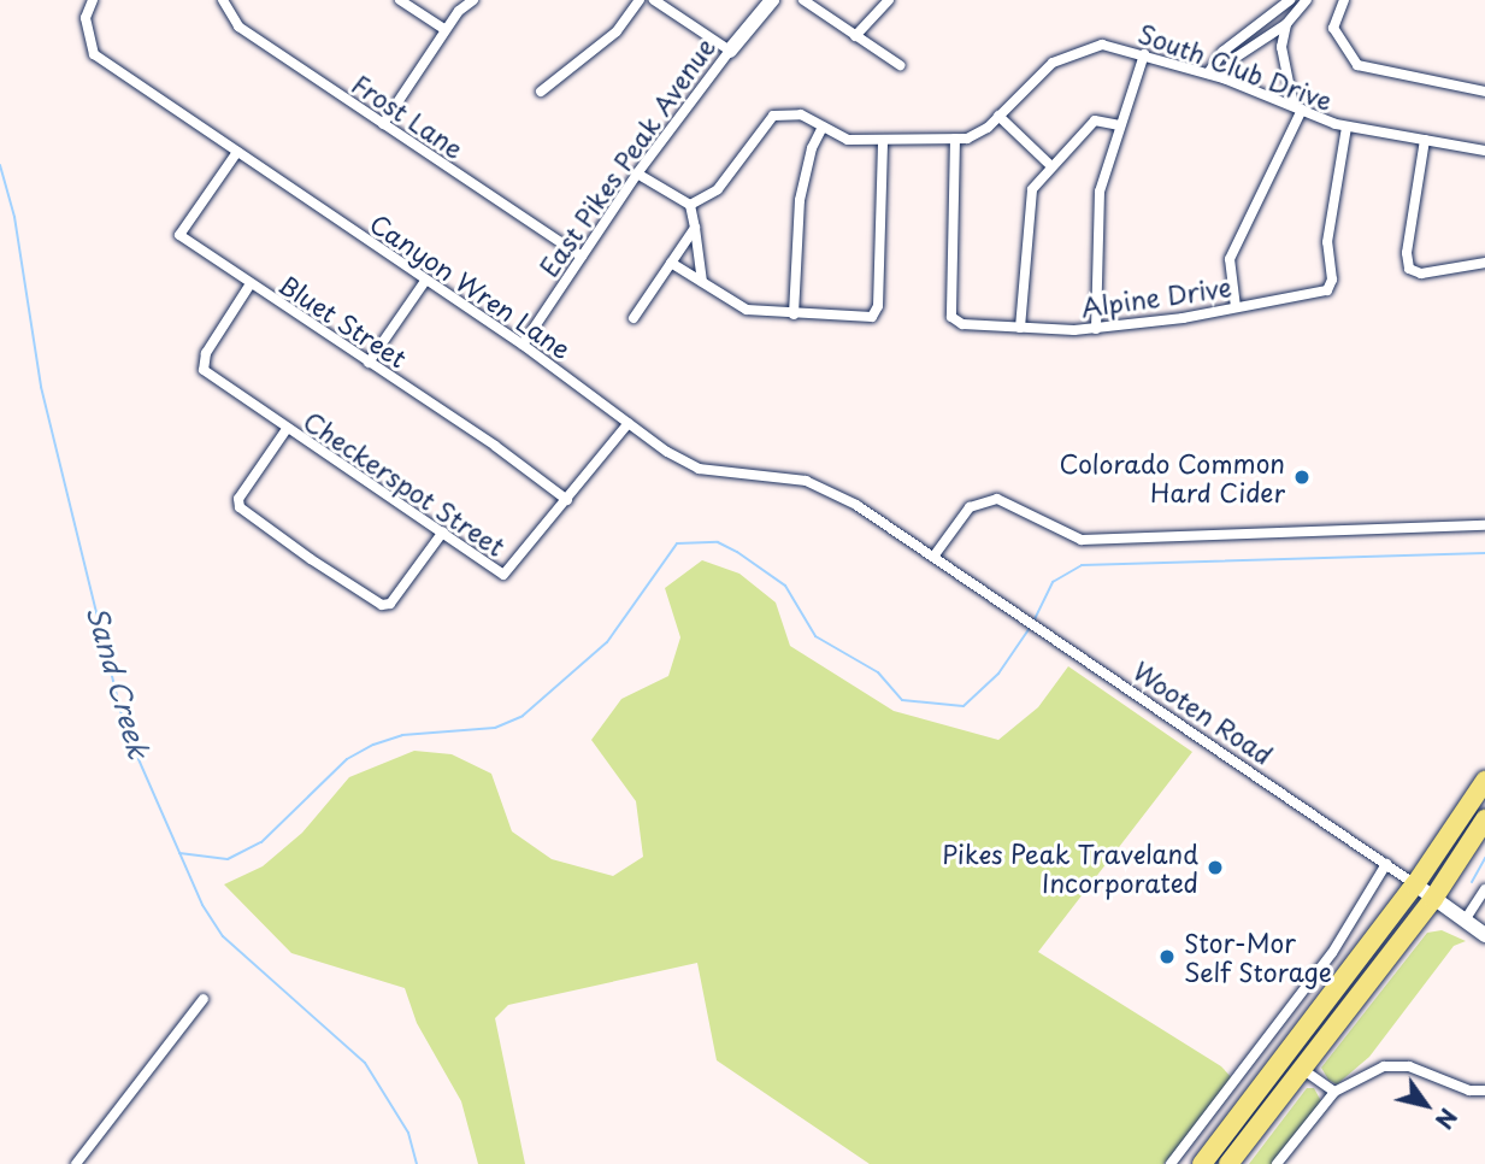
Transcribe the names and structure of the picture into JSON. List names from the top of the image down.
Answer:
{
  "streets": {
    "street": [
      "South Club Drive",
      "Frost Lane",
      "East Pikes Peak Avenue",
      "Canyon Wren Lane",
      "Alpine Drive",
      "Bluet Street",
      "Checkerspot Street",
      "Wooten Road"
    ]
  },
  "crossings": [
    ["South Club Drive", "Alpine Drive"],
    ["Frost Lane", "East Pikes Peak Avenue"],
    ["East Pikes Peak Avenue", "Canyon Wren Lane"],
    ["Canyon Wren Lane", "Bluet Street"],
    ["Canyon Wren Lane", "Checkerspot Street"],
    ["Canyon Wren Lane", "Wooten Road"],
    ["Bluet Street", "Checkerspot Street"]
  ],
  "water": ["Sand Creek"],
  "places": ["Colorado Common Hard Cider", "Pikes Peak Traveland Incorporated", "Stor-Mor Self Storage"],
  "north": "bottom right"
}
